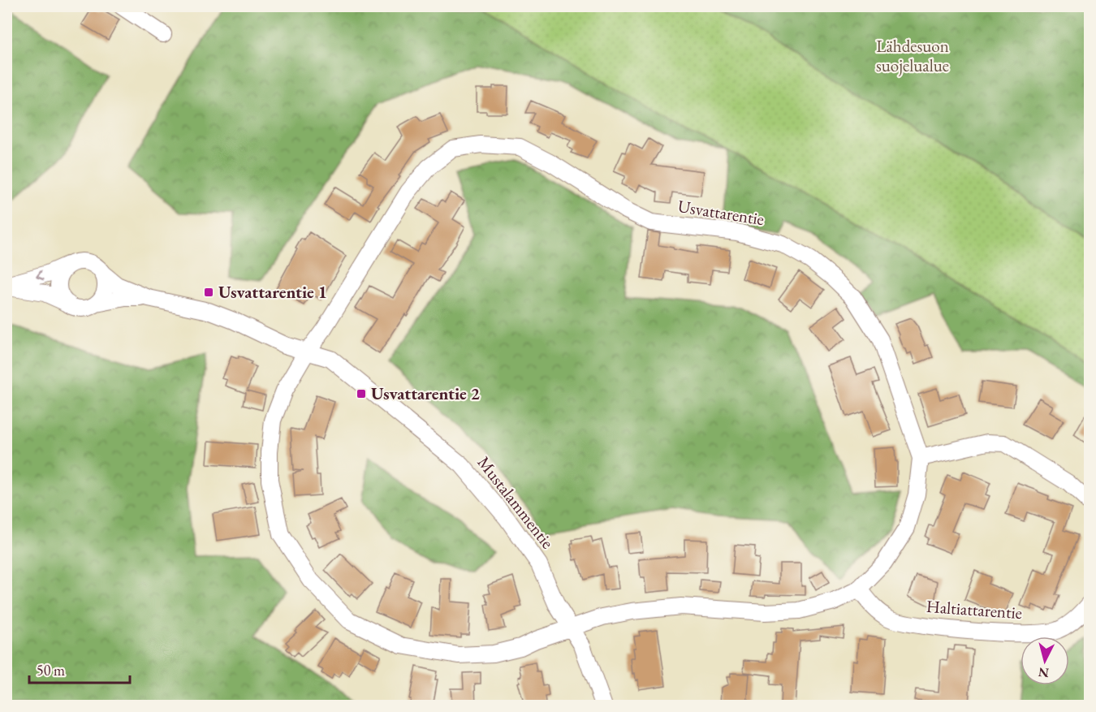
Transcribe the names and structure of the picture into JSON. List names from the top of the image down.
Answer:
{
  "streets": {
    "street": ["Usvattarentie", "Mustalammentie", "Haltiattarentie"]
  },
  "crossings": [
    ["Usvattarentie", "Mustalammentie"],
    ["Usvattarentie", "Haltiattarentie"]
  ],
  "parks": ["Lähdesuon suojelualue"],
  "places": {
    "transit": ["Usvattarentie 1", "Usvattarentie 2"]
  },
  "scale_bar": "50 m",
  "north": "bottom"
}
